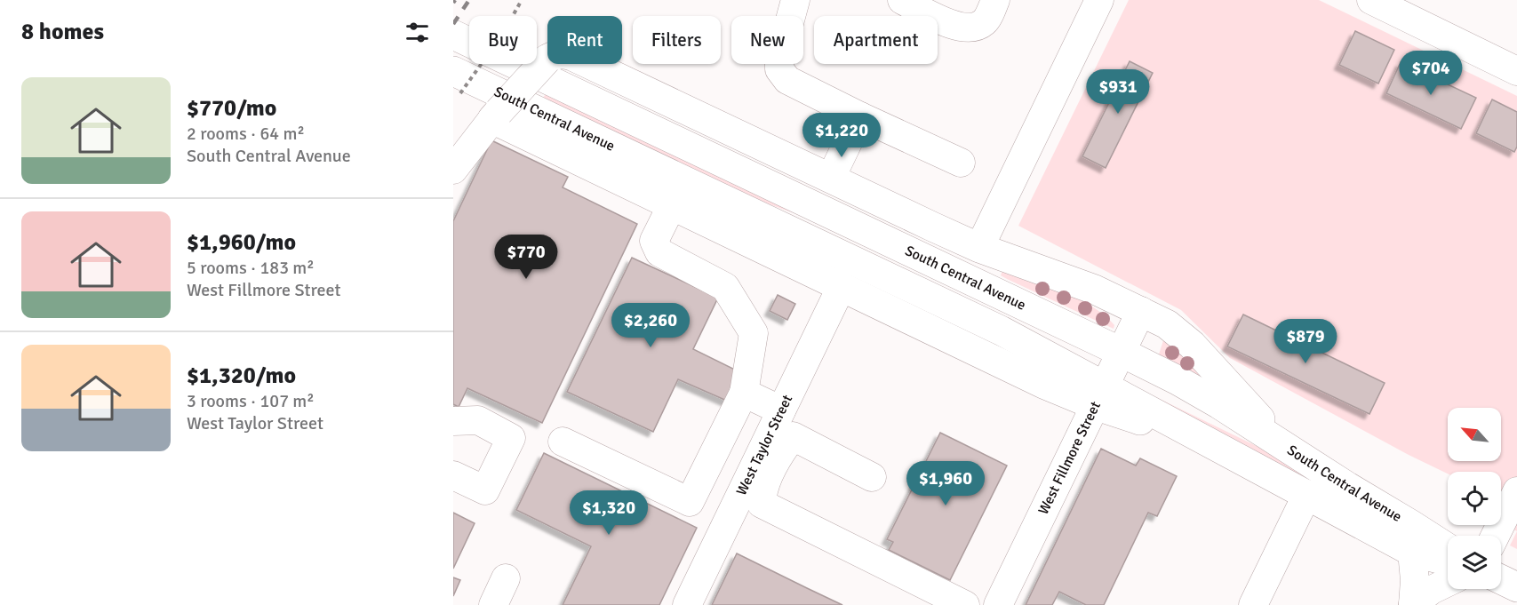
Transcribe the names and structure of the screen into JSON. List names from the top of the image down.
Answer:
{
  "streets": {
    "main road": ["South Central Avenue"],
    "street": ["West Taylor Street", "West Fillmore Street"]
  },
  "crossings": [
    ["South Central Avenue", "West Fillmore Street"]
  ],
  "north": "top left",
  "page": {
    "heading": "8 homes",
    "chip": [
      "Buy",
      "Rent",
      "Filters",
      "New",
      "Apartment"
    ],
    "price": [
      "$704",
      "$931",
      "$1,220",
      "$770",
      "$2,260",
      "$879",
      "$1,960",
      "$1,320"
    ],
    "list": [
      {
        "name": "$770/mo",
        "note": "2 rooms · 64 m² · South Central Avenue"
      },
      {
        "name": "$1,960/mo",
        "note": "5 rooms · 183 m² · West Fillmore Street"
      },
      {
        "name": "$1,320/mo",
        "note": "3 rooms · 107 m² · West Taylor Street"
      }
    ]
  }
}
